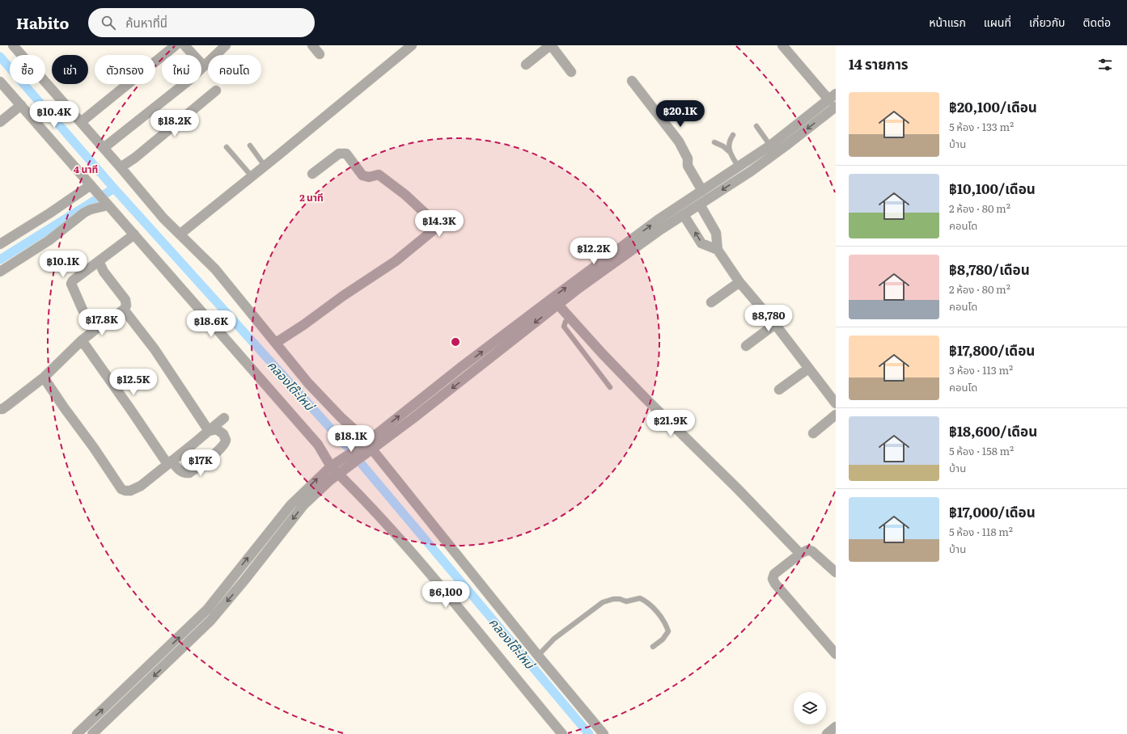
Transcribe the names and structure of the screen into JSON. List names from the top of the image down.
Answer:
{
  "water": ["คลองโต๊ะใหม่"],
  "page": {
    "header": "Habito",
    "search": "ค้นหาที่นี่",
    "nav": [
      "หน้าแรก",
      "แผนที่",
      "เกี่ยวกับ",
      "ติดต่อ"
    ],
    "heading": "14 รายการ",
    "chip": [
      "ซื้อ",
      "เช่า",
      "ตัวกรอง",
      "ใหม่",
      "คอนโด"
    ],
    "list": [
      {
        "name": "฿20,100/เดือน",
        "note": "5 ห้อง · 133 m² · บ้าน"
      },
      {
        "name": "฿10,100/เดือน",
        "note": "2 ห้อง · 80 m² · คอนโด"
      },
      {
        "name": "฿8,780/เดือน",
        "note": "2 ห้อง · 80 m² · คอนโด"
      },
      {
        "name": "฿17,800/เดือน",
        "note": "3 ห้อง · 113 m² · คอนโด"
      },
      {
        "name": "฿18,600/เดือน",
        "note": "5 ห้อง · 158 m² · บ้าน"
      },
      {
        "name": "฿17,000/เดือน",
        "note": "5 ห้อง · 118 m² · บ้าน"
      }
    ],
    "price": [
      "฿20.1K",
      "฿10.4K",
      "฿18.2K",
      "฿14.3K",
      "฿12.2K",
      "฿10.1K",
      "฿8,780",
      "฿17.8K",
      "฿18.6K",
      "฿12.5K",
      "฿21.9K",
      "฿18.1K",
      "฿17K",
      "฿6,100"
    ]
  },
  "rings": ["4 นาที", "2 นาที"]
}
